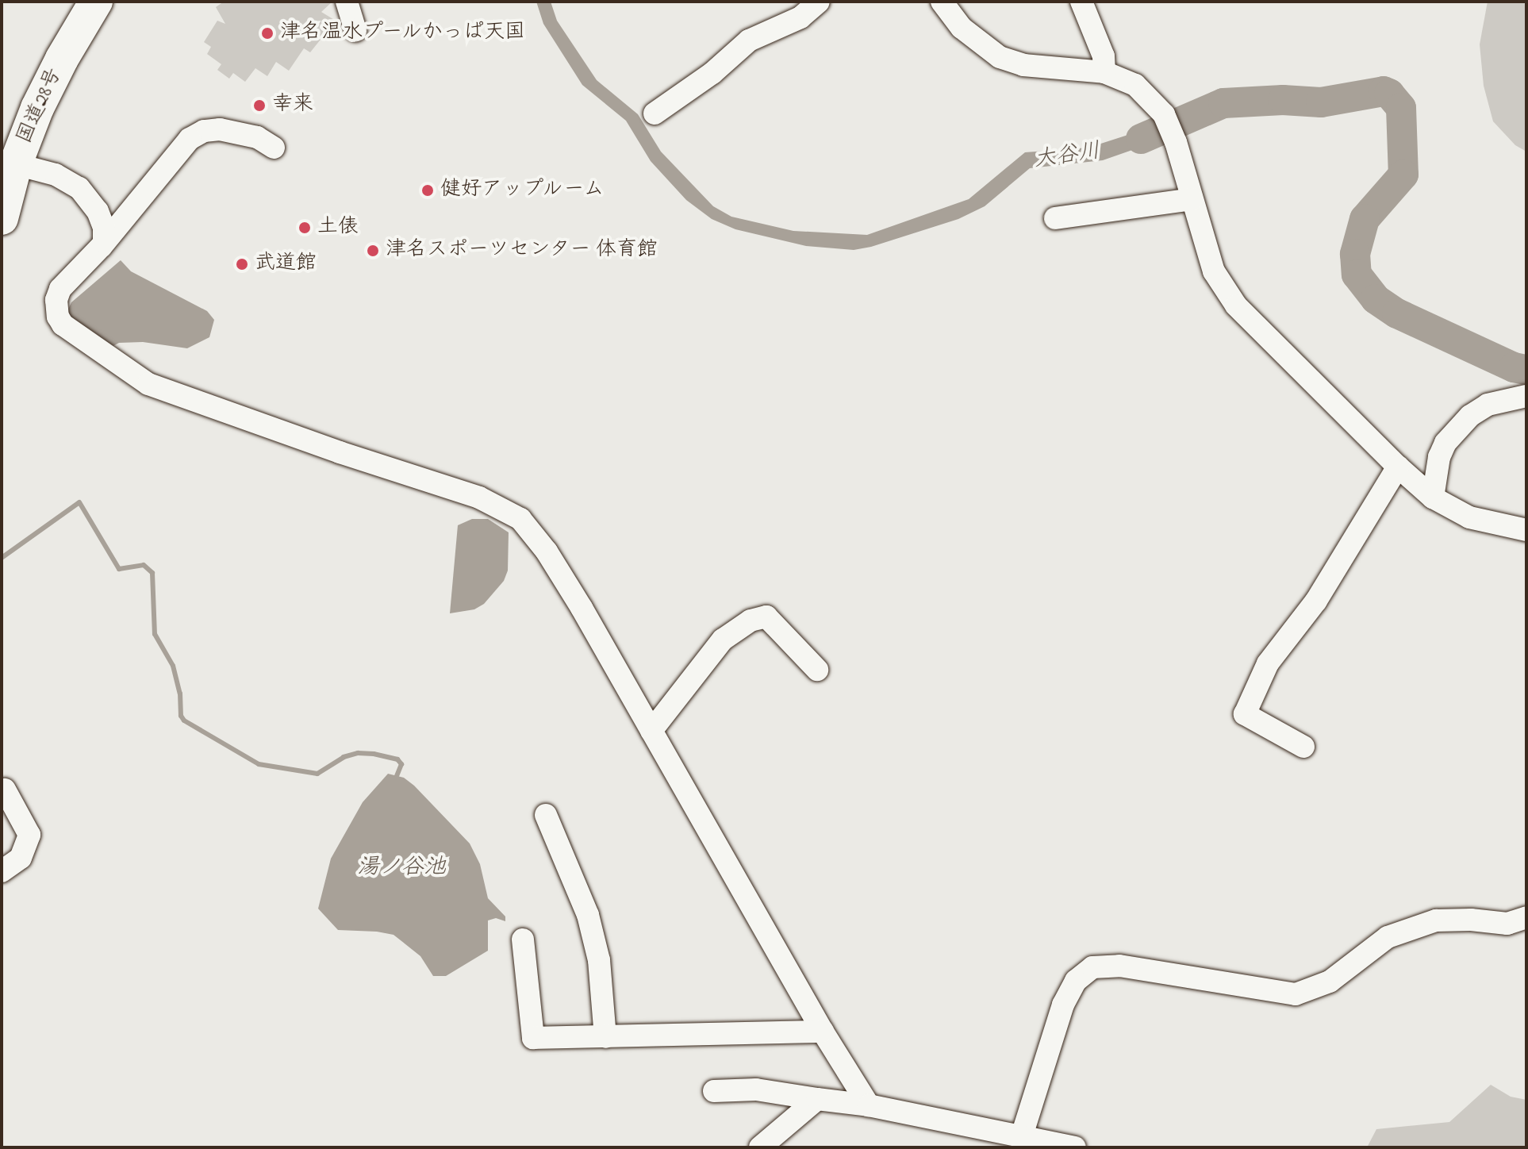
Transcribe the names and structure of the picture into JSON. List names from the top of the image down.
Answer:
{
  "streets": {
    "highway": ["国道28号"]
  },
  "water": ["大谷川", "湯ノ谷池"],
  "places": [
    "津名温水プールかっぱ天国",
    "幸来",
    "健好アップルーム",
    "土俵",
    "津名スポーツセンター 体育館",
    "武道館"
  ]
}
